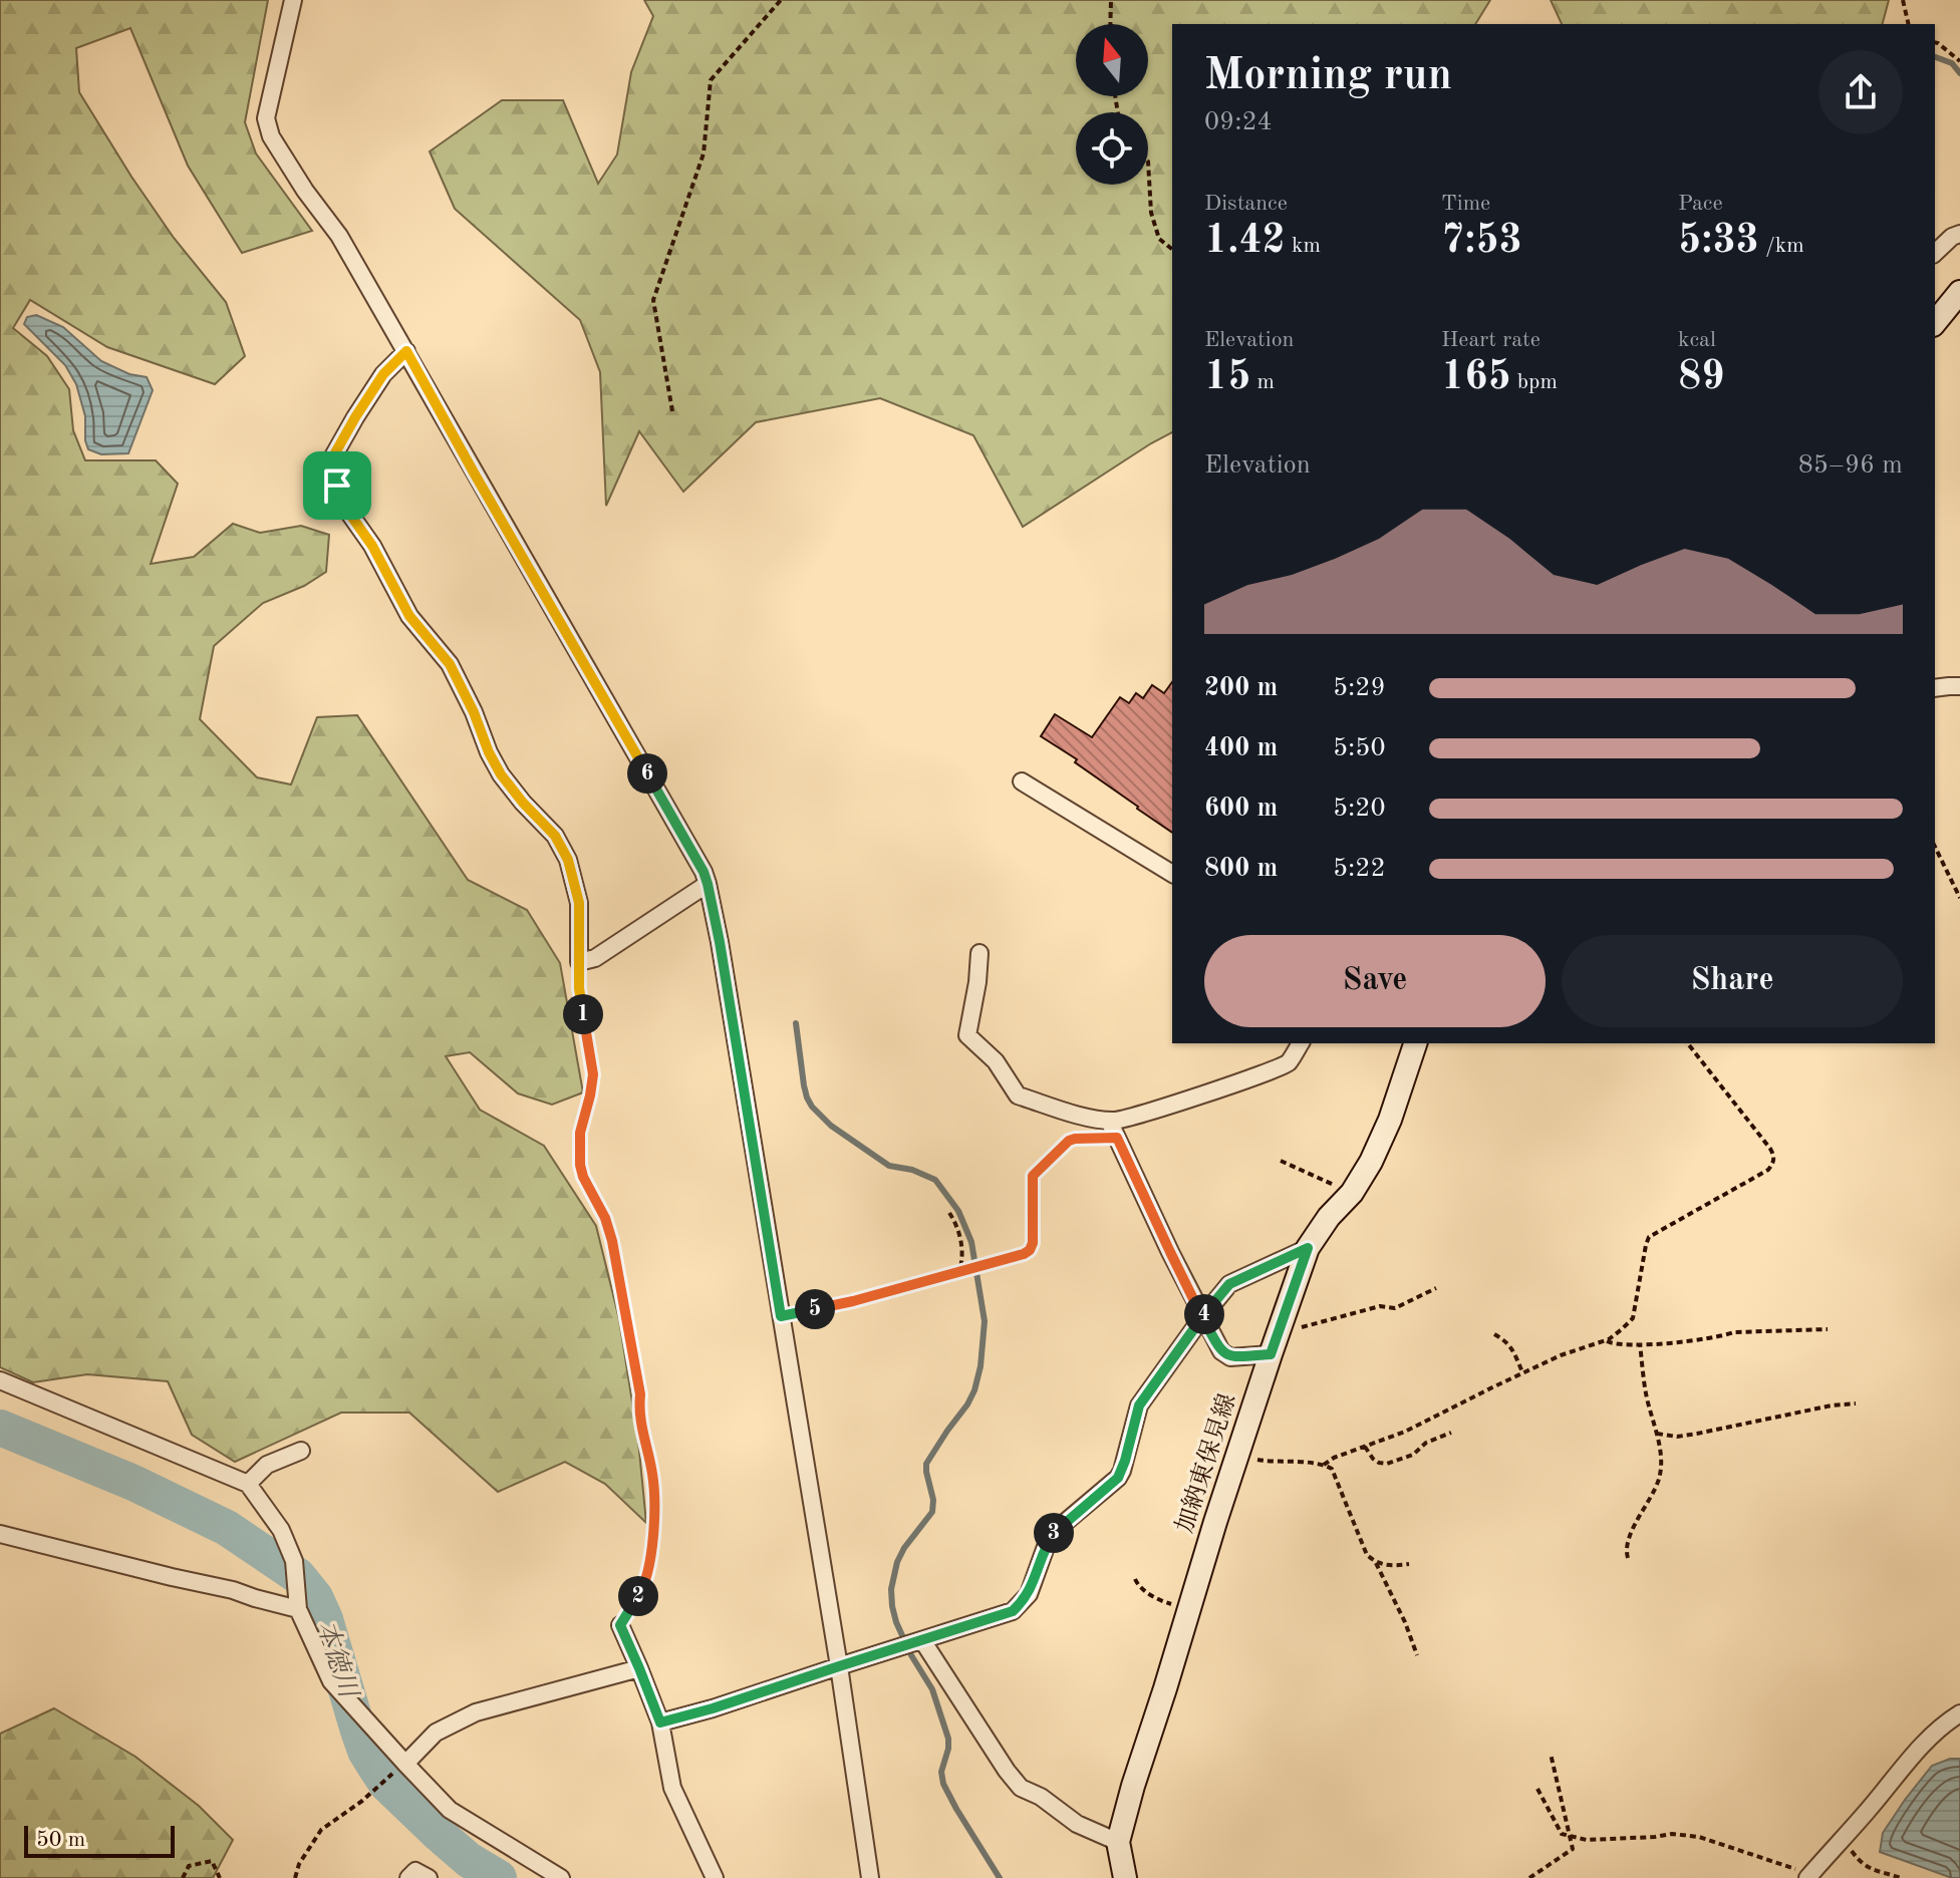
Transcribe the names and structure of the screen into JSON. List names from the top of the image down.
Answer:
{
  "streets": {
    "main road": ["加納東保見線"]
  },
  "water": ["本徳川"],
  "scale_bar": "50 m",
  "north": "top",
  "page": {
    "heading": ["Morning run", "09:24"],
    "stats": [
      ["Distance", "1.42 km"],
      ["Time", "7:53"],
      ["Pace", "5:33 /km"],
      ["Elevation", "15 m"],
      ["Heart rate", "165 bpm"],
      ["kcal", "89"]
    ],
    "chart": ["Elevation", "85–96 m"],
    "list": [
      {
        "name": "200 m",
        "note": "5:29"
      },
      {
        "name": "400 m",
        "note": "5:50"
      },
      {
        "name": "600 m",
        "note": "5:20"
      },
      {
        "name": "800 m",
        "note": "5:22"
      }
    ],
    "pins": [
      "6",
      "1",
      "5",
      "4",
      "3",
      "2"
    ],
    "buttons": ["Save", "Share"],
    "scale": "50 m"
  }
}
